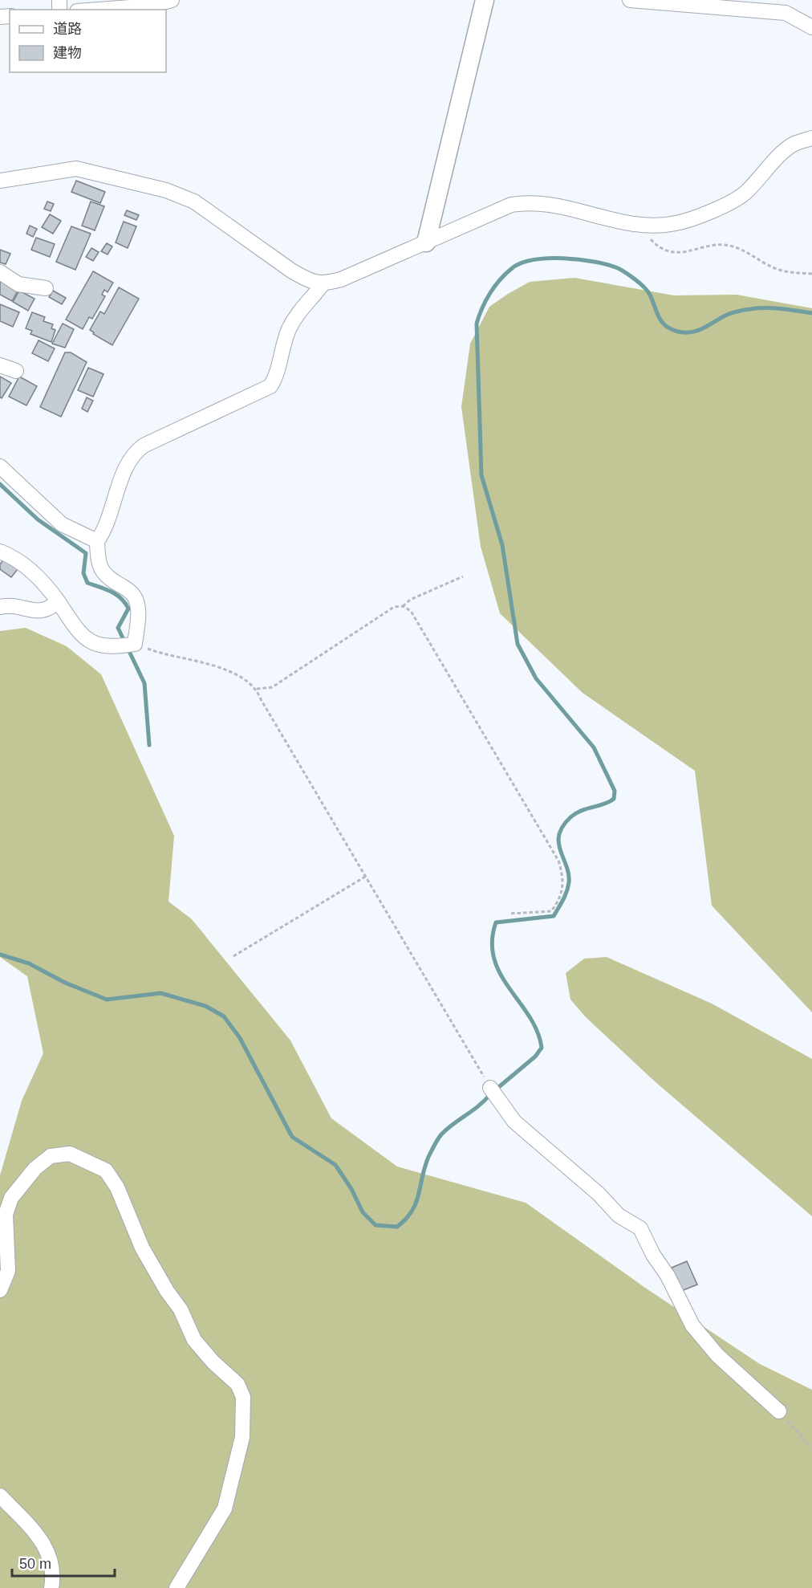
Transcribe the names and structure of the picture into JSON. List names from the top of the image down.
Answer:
{
  "legend": ["道路", "建物"],
  "scale_bar": "50 m"
}
